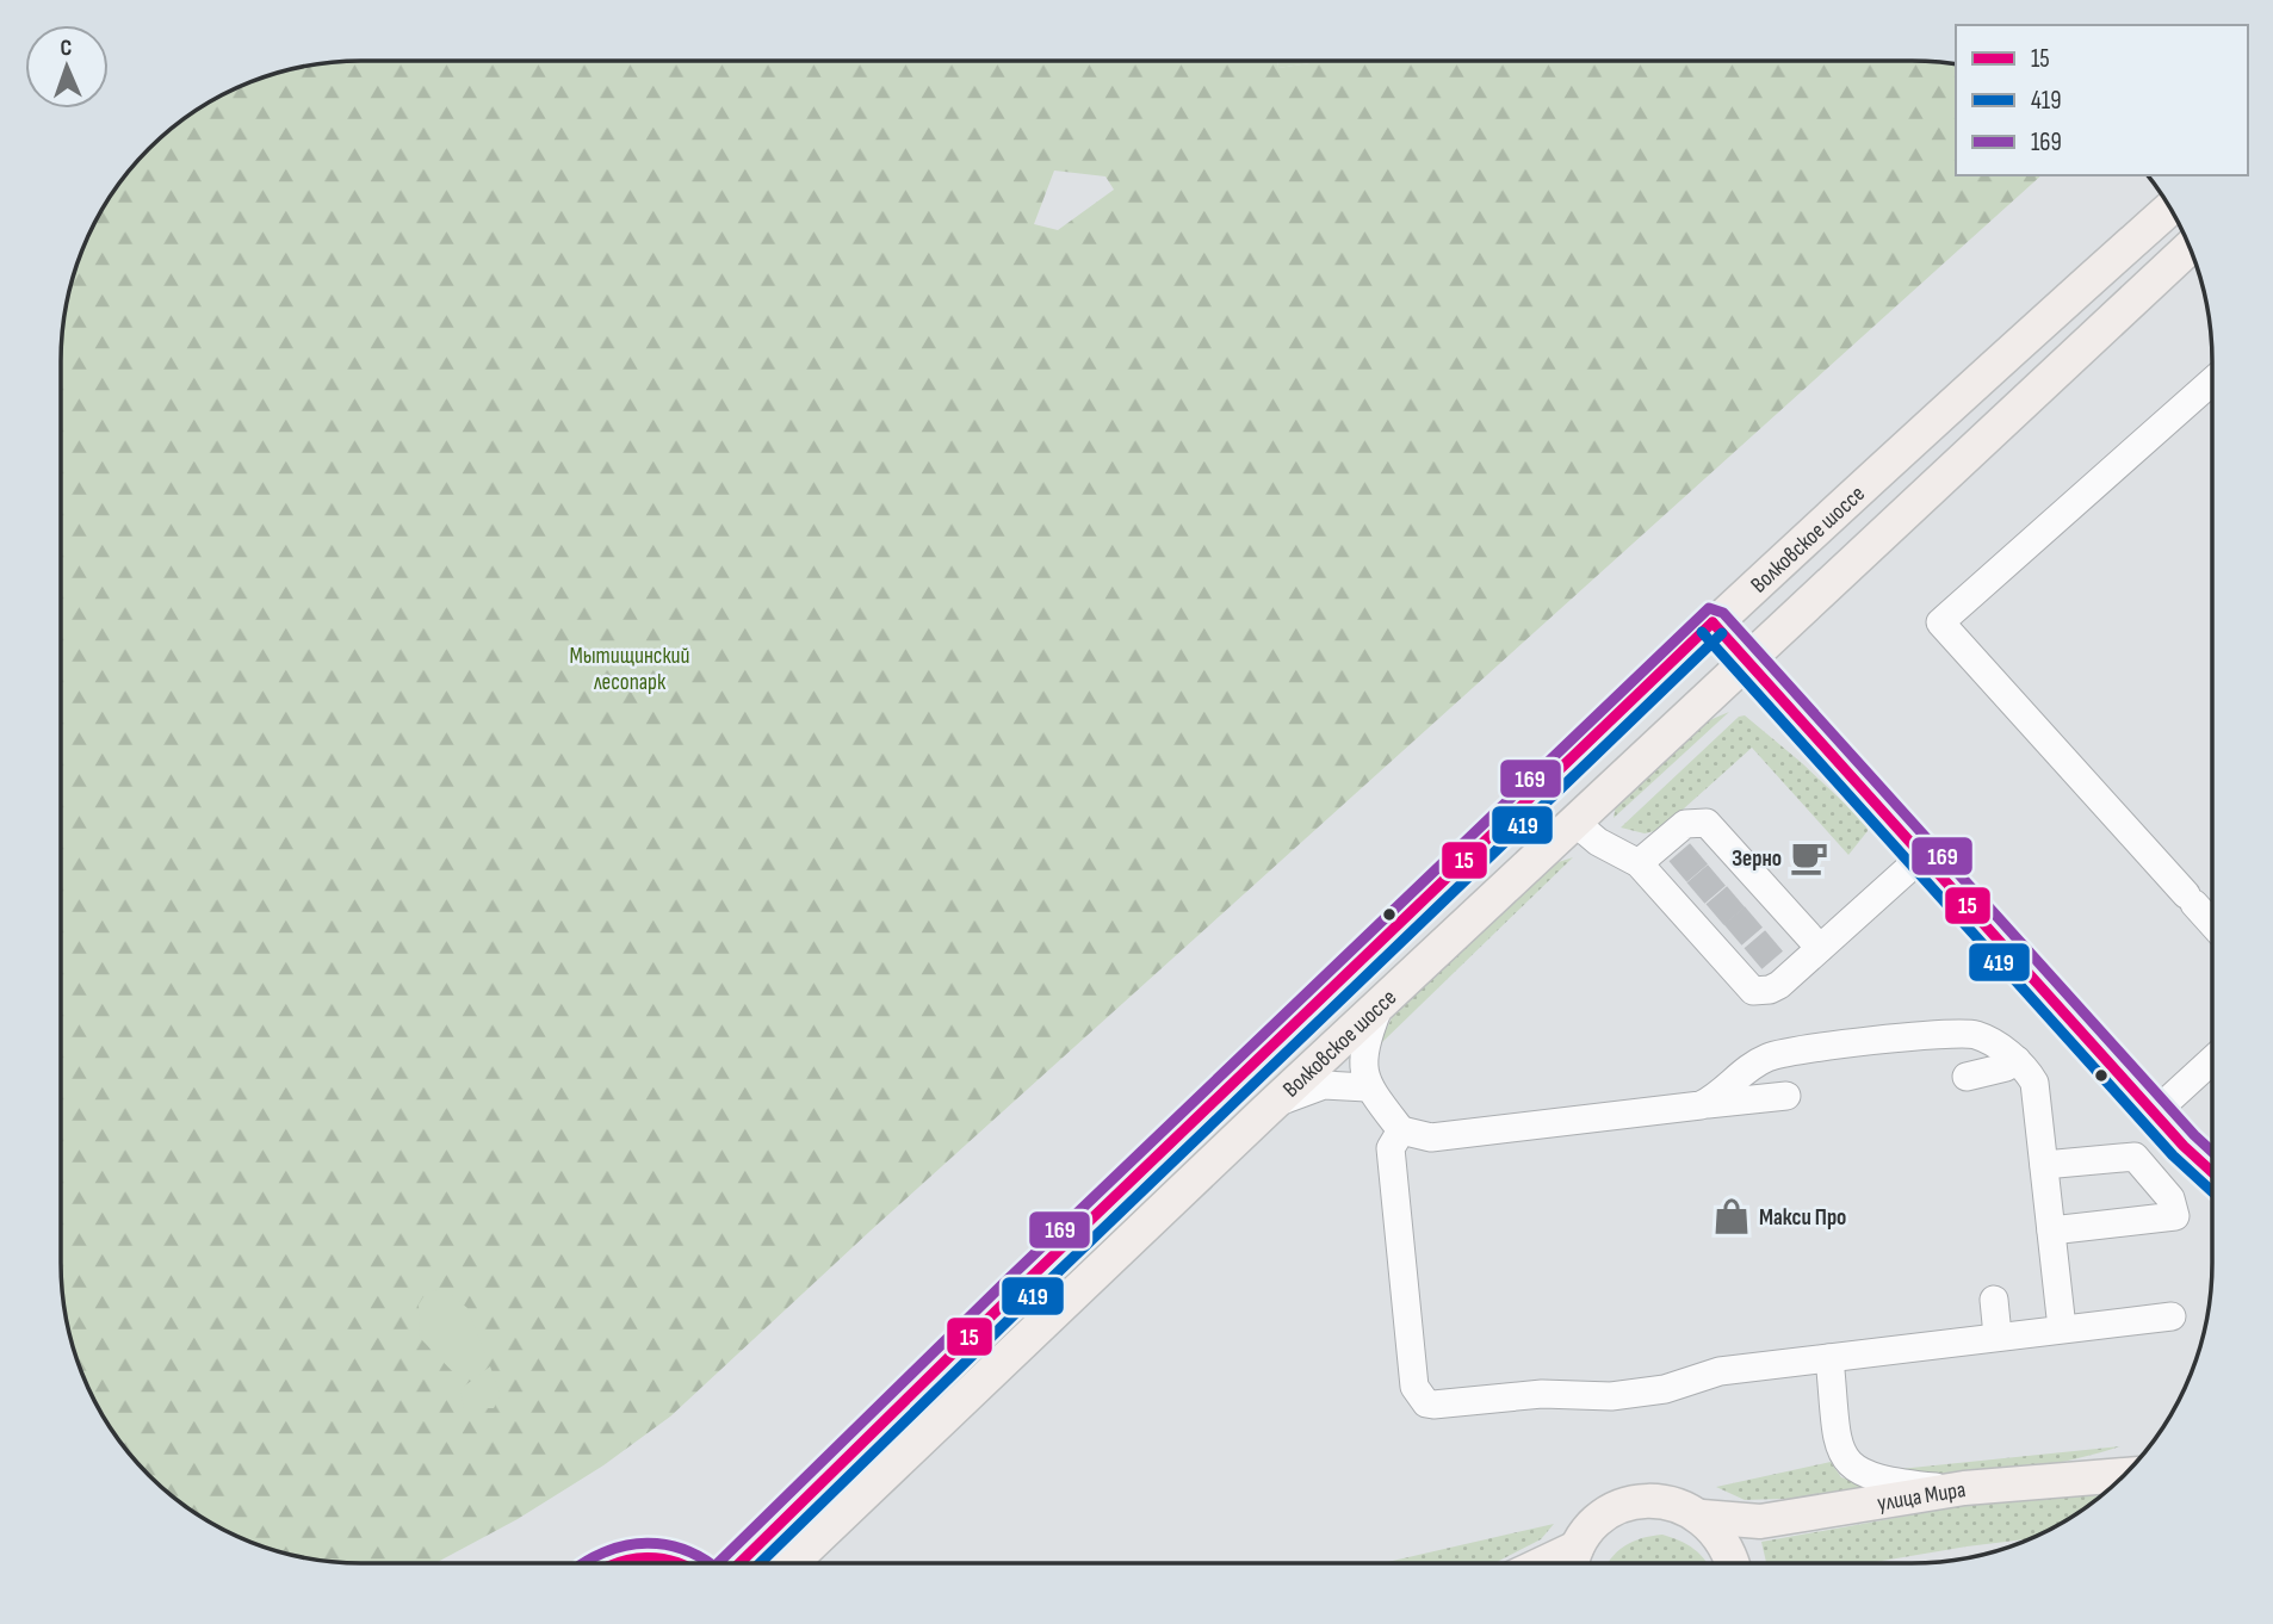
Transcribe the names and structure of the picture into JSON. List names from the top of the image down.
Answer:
{
  "streets": {
    "main road": ["Волковское шоссе", "улица Мира"]
  },
  "parks": ["Мытищинский лесопарк"],
  "places": {
    "cafe": ["Зерно"],
    "shop": ["Макси Про"]
  },
  "lines": ["transit line 169", "transit line 15", "transit line 419"],
  "legend": ["15", "419", "169"],
  "north": "top"
}
